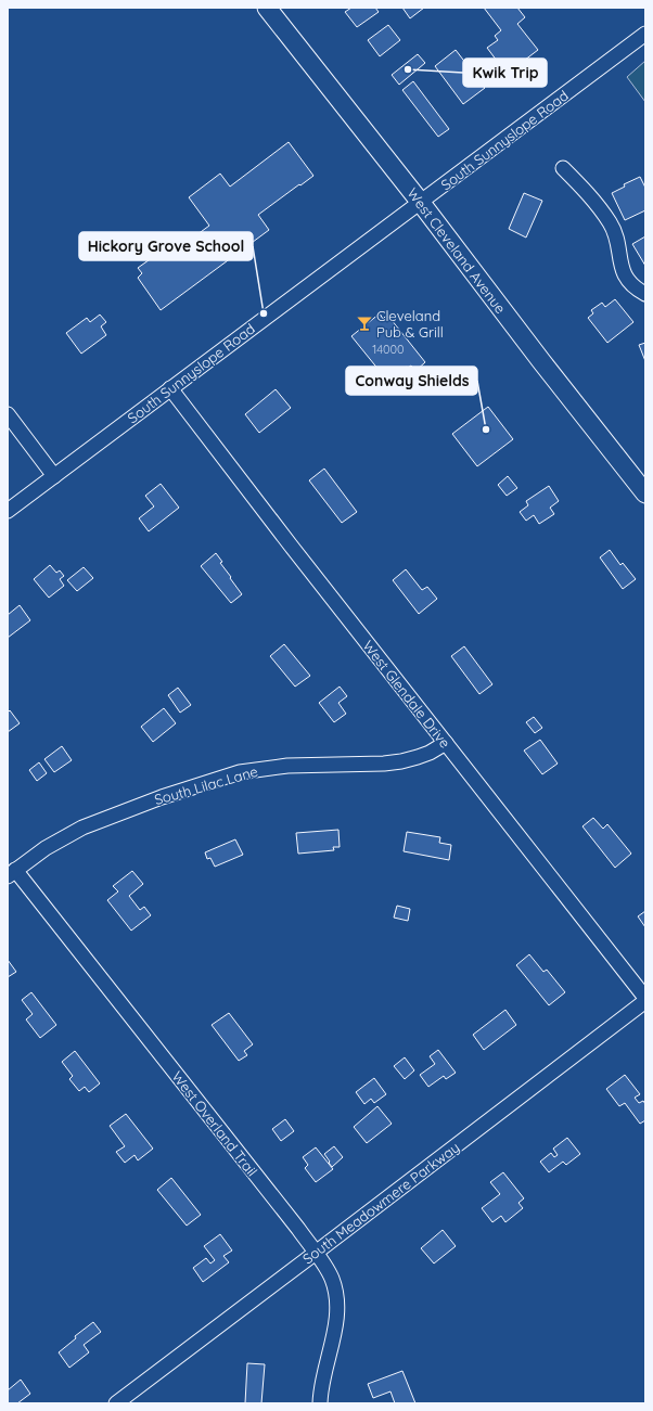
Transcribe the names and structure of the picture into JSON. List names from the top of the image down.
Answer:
{
  "streets": {
    "main road": ["West Cleveland Avenue"],
    "street": [
      "South Sunnyslope Road",
      "West Glendale Drive",
      "South Lilac Lane",
      "West Overland Trail",
      "South Meadowmere Parkway"
    ]
  },
  "crossings": [
    ["South Sunnyslope Road", "West Cleveland Avenue"],
    ["South Sunnyslope Road", "West Glendale Drive"],
    ["West Glendale Drive", "South Lilac Lane"],
    ["West Glendale Drive", "South Meadowmere Parkway"],
    ["South Lilac Lane", "West Overland Trail"],
    ["West Overland Trail", "South Meadowmere Parkway"]
  ],
  "places": {
    "other": ["Kwik Trip", "Hickory Grove School", "Conway Shields"],
    "bar": ["Cleveland Pub & Grill"]
  },
  "house_numbers": ["14000"]
}
